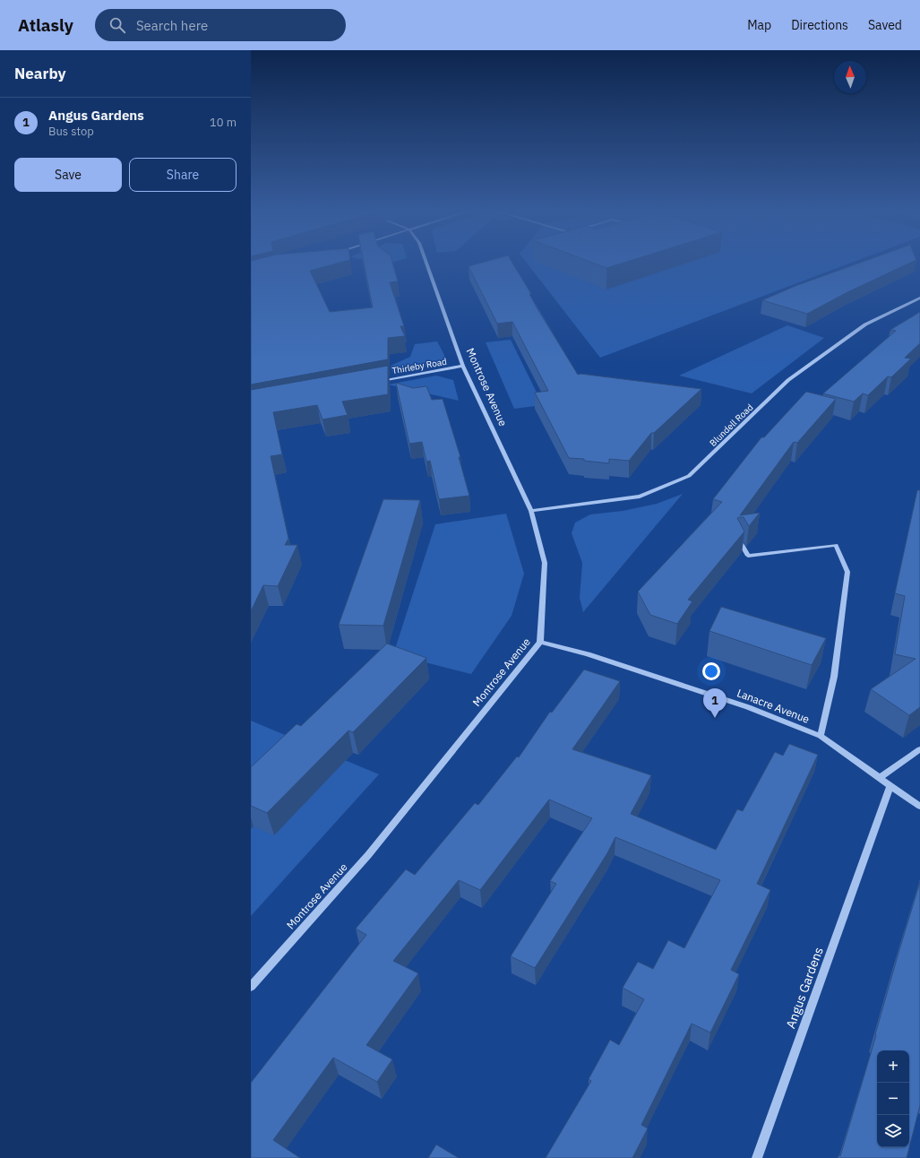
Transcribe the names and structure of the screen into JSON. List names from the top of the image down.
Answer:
{
  "streets": {
    "street": [
      "Thirleby Road",
      "Montrose Avenue",
      "Blundell Road",
      "Lanacre Avenue",
      "Angus Gardens"
    ]
  },
  "crossings": [
    ["Thirleby Road", "Montrose Avenue"],
    ["Montrose Avenue", "Blundell Road"],
    ["Montrose Avenue", "Lanacre Avenue"],
    ["Lanacre Avenue", "Angus Gardens"]
  ],
  "north": "top",
  "page": {
    "header": "Atlasly",
    "search": "Search here",
    "nav": ["Map", "Directions", "Saved"],
    "heading": "Nearby",
    "list": [
      {
        "mark": "1",
        "name": "Angus Gardens",
        "note": "Bus stop",
        "value": "10 m"
      }
    ],
    "buttons": ["Save", "Share"],
    "pins": "1",
    "map_buttons": ["+", "−"]
  }
}
